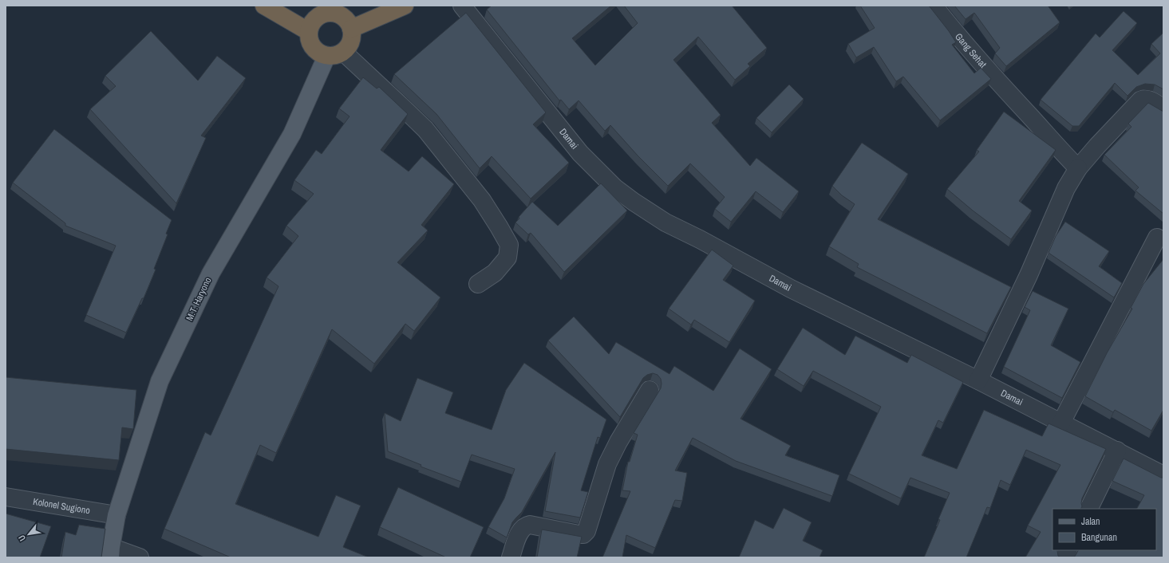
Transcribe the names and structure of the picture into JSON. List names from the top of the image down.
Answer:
{
  "streets": {
    "main road": ["M.T. Haryono"],
    "street": ["Gang Sehat", "Damai", "Kolonel Sugiono"]
  },
  "crossings": [
    ["M.T. Haryono", "Kolonel Sugiono"]
  ],
  "legend": ["Jalan", "Bangunan"],
  "north": "bottom left"
}
